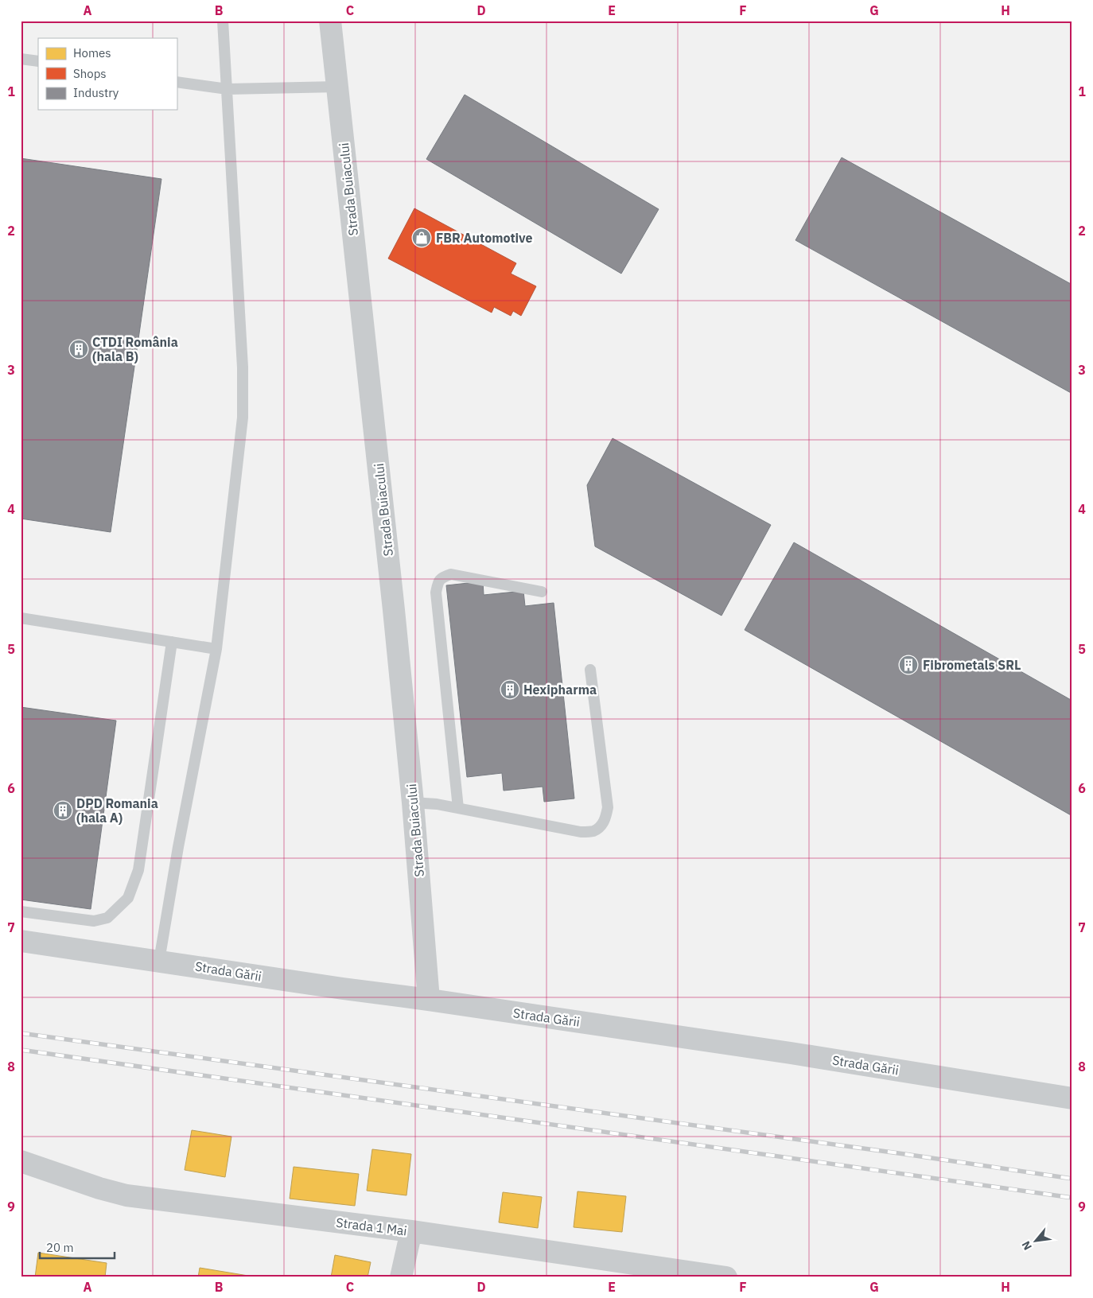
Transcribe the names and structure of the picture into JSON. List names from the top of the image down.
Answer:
{
  "streets": {
    "street": ["Strada Buiacului", "Strada Gării", "Strada 1 Mai"]
  },
  "crossings": [
    ["Strada Buiacului", "Strada Gării"]
  ],
  "places": {
    "shop": ["FBR Automotive"],
    "building": [
      "CTDI România (hala B)",
      "Fibrometals SRL",
      "Hexipharma",
      "DPD Romania (hala A)"
    ]
  },
  "legend": ["Homes", "Shops", "Industry"],
  "scale_bar": "20 m",
  "north": "bottom left",
  "grid": {
    "columns": [
      "A",
      "B",
      "C",
      "D",
      "E",
      "F",
      "G",
      "H"
    ],
    "rows": [
      "1",
      "2",
      "3",
      "4",
      "5",
      "6",
      "7",
      "8",
      "9"
    ]
  }
}
